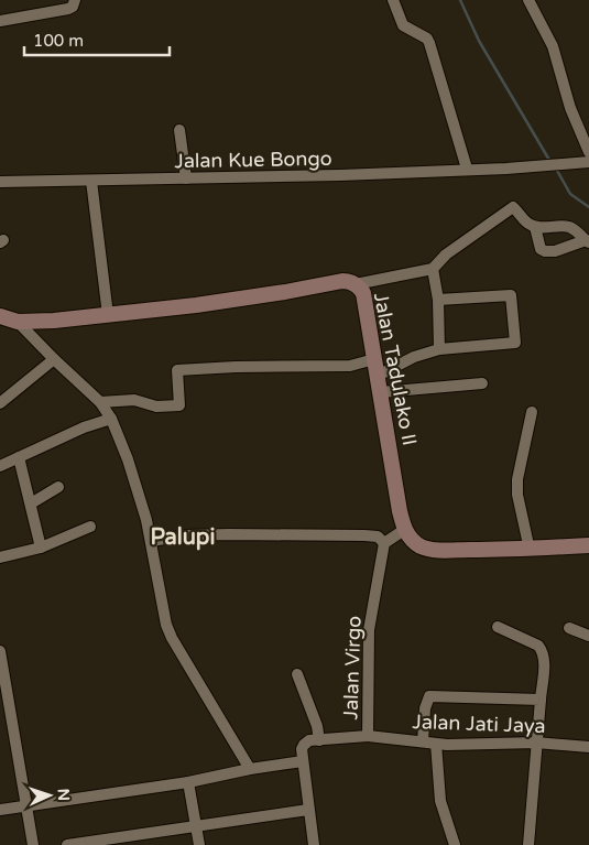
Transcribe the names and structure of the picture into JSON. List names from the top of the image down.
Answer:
{
  "streets": {
    "main road": ["Jalan Tadulako II"],
    "street": ["Jalan Kue Bongo", "Jalan Virgo", "Jalan Jati Jaya"]
  },
  "crossings": [
    ["Jalan Virgo", "Jalan Jati Jaya"]
  ],
  "districts": ["Palupi"],
  "scale_bar": "100 m",
  "north": "right"
}
